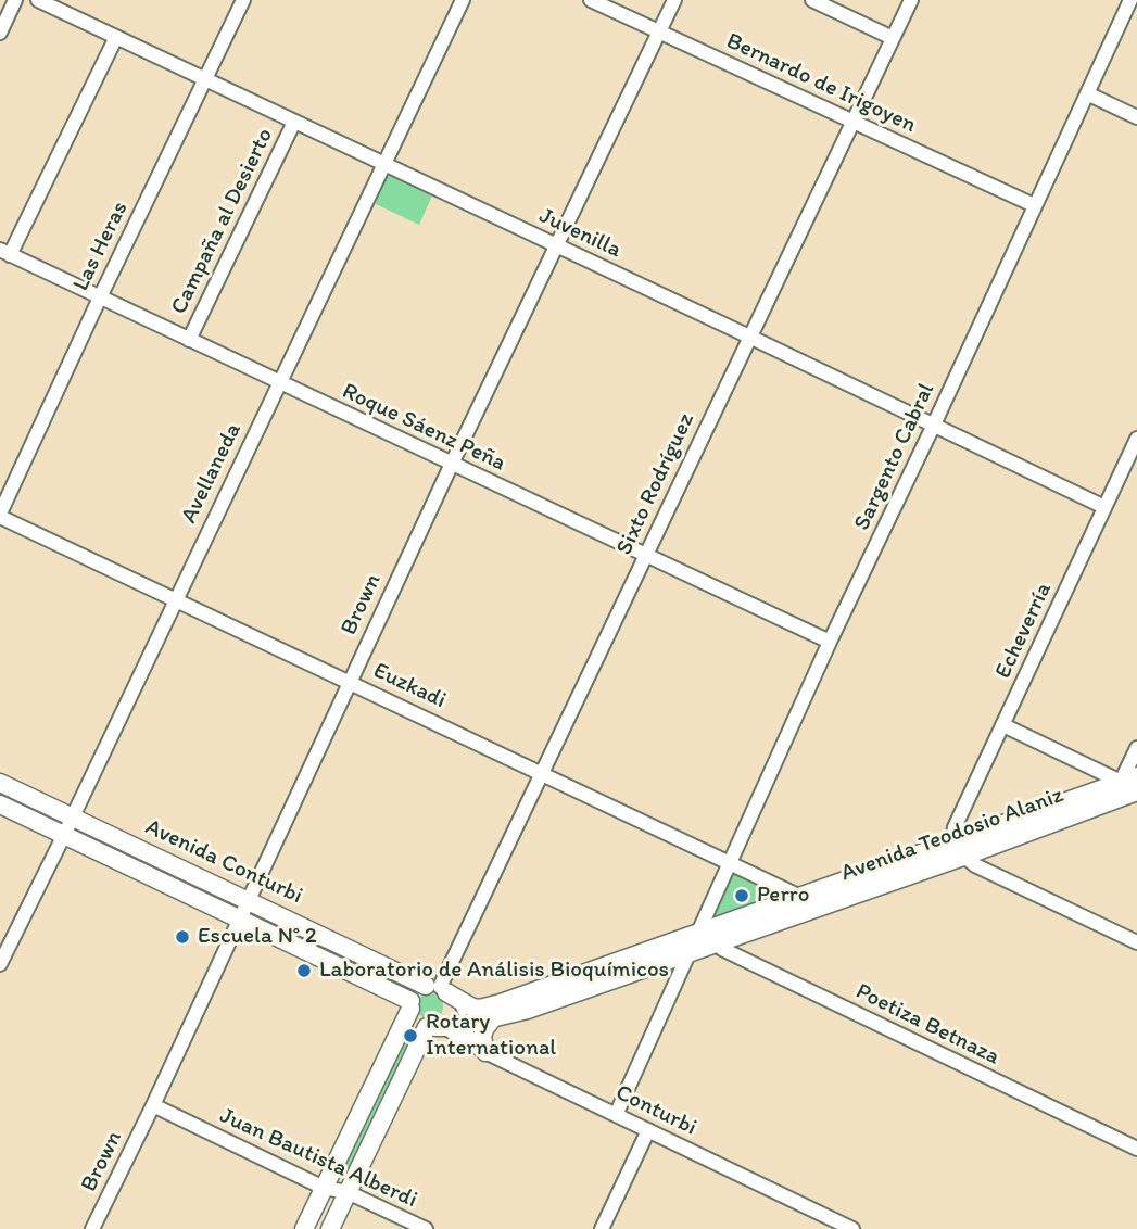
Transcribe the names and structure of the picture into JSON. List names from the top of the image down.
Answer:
{
  "streets": {
    "main road": ["Avenida Teodosio Alaniz", "Avenida Conturbi"],
    "street": [
      "Bernardo de Irigoyen",
      "Campaña al Desierto",
      "Juvenilla",
      "Las Heras",
      "Roque Sáenz Peña",
      "Sargento Cabral",
      "Avellaneda",
      "Sixto Rodríguez",
      "Brown",
      "Echeverría",
      "Euzkadi",
      "Poetiza Betnaza",
      "Conturbi",
      "Juan Bautista Alberdi"
    ]
  },
  "crossings": [
    ["Bernardo de Irigoyen", "Sargento Cabral"],
    ["Bernardo de Irigoyen", "Sixto Rodríguez"],
    ["Bernardo de Irigoyen", "Brown"],
    ["Campaña al Desierto", "Juvenilla"],
    ["Campaña al Desierto", "Roque Sáenz Peña"],
    ["Juvenilla", "Las Heras"],
    ["Juvenilla", "Sargento Cabral"],
    ["Juvenilla", "Avellaneda"],
    ["Juvenilla", "Sixto Rodríguez"],
    ["Juvenilla", "Brown"],
    ["Juvenilla", "Echeverría"],
    ["Las Heras", "Roque Sáenz Peña"],
    ["Las Heras", "Euzkadi"],
    ["Roque Sáenz Peña", "Sargento Cabral"],
    ["Roque Sáenz Peña", "Avellaneda"],
    ["Roque Sáenz Peña", "Sixto Rodríguez"],
    ["Roque Sáenz Peña", "Brown"],
    ["Sargento Cabral", "Euzkadi"],
    ["Sargento Cabral", "Avenida Teodosio Alaniz"],
    ["Sargento Cabral", "Poetiza Betnaza"],
    ["Avellaneda", "Euzkadi"],
    ["Avellaneda", "Avenida Conturbi"],
    ["Sixto Rodríguez", "Euzkadi"],
    ["Sixto Rodríguez", "Avenida Teodosio Alaniz"],
    ["Sixto Rodríguez", "Avenida Conturbi"],
    ["Brown", "Euzkadi"],
    ["Brown", "Avenida Conturbi"],
    ["Brown", "Juan Bautista Alberdi"],
    ["Echeverría", "Avenida Teodosio Alaniz"],
    ["Euzkadi", "Avenida Teodosio Alaniz"],
    ["Avenida Teodosio Alaniz", "Avenida Conturbi"],
    ["Avenida Teodosio Alaniz", "Poetiza Betnaza"],
    ["Avenida Teodosio Alaniz", "Conturbi"]
  ],
  "places": [
    "Perro",
    "Escuela N° 2",
    "Laboratorio de Análisis Bioquímicos",
    "Rotary International"
  ]
}
